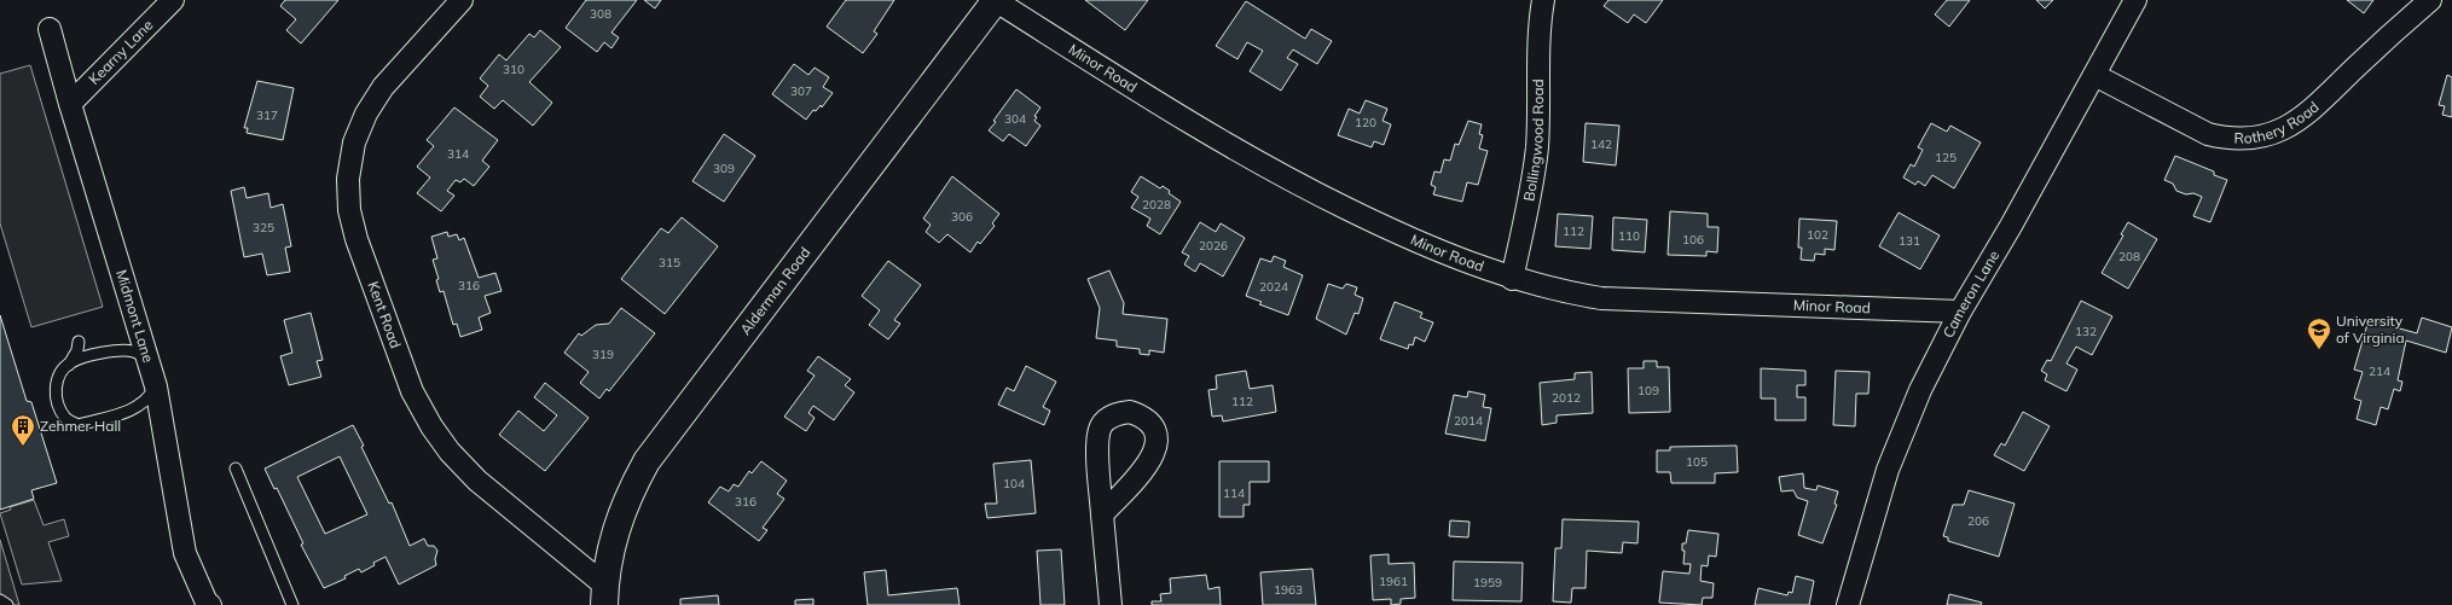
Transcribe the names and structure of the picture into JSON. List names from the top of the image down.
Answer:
{
  "streets": {
    "main road": ["Alderman Road"],
    "street": [
      "Kearny Lane",
      "Minor Road",
      "Rothery Road",
      "Bollingwood Road",
      "Cameron Lane",
      "Kent Road",
      "Midmont Lane"
    ]
  },
  "crossings": [
    ["Kearny Lane", "Midmont Lane"],
    ["Minor Road", "Bollingwood Road"],
    ["Minor Road", "Alderman Road"],
    ["Minor Road", "Cameron Lane"],
    ["Rothery Road", "Cameron Lane"],
    ["Alderman Road", "Kent Road"]
  ],
  "places": {
    "school or university": ["University of Virginia"],
    "building": ["Zehmer Hall"]
  },
  "house_numbers": [
    "308",
    "310",
    "307",
    "317",
    "304",
    "120",
    "142",
    "314",
    "125",
    "309",
    "2028",
    "306",
    "325",
    "112",
    "102",
    "110",
    "106",
    "131",
    "2026",
    "208",
    "315",
    "316",
    "2024",
    "132",
    "319",
    "214",
    "109",
    "2012",
    "112",
    "2014",
    "105",
    "104",
    "114",
    "316",
    "206",
    "1961",
    "1959",
    "1963"
  ]
}
